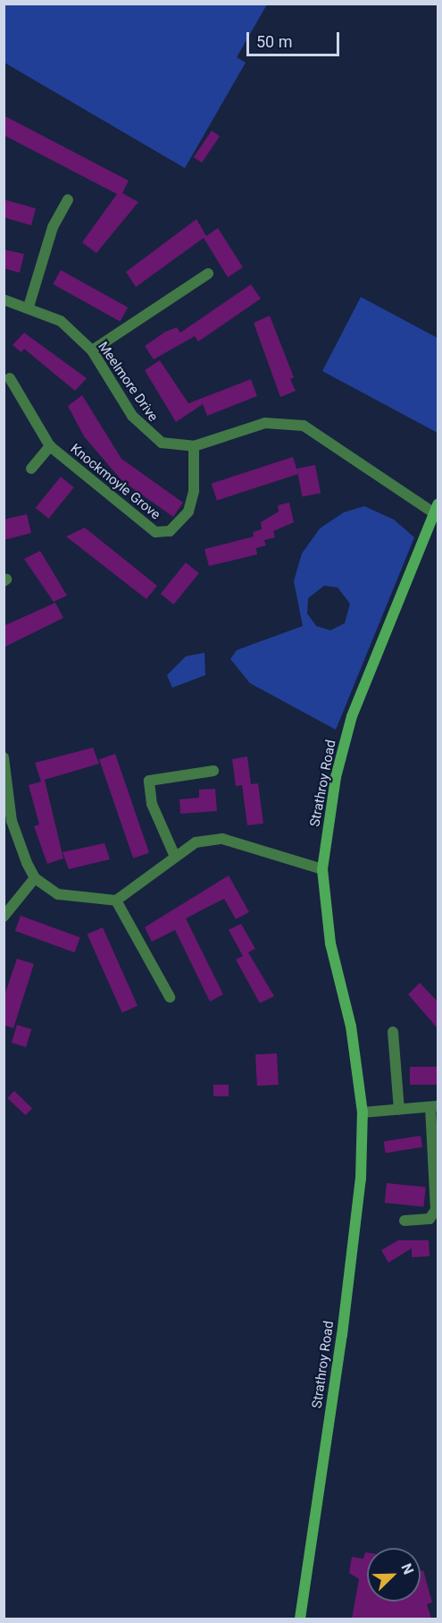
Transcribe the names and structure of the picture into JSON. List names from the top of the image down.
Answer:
{
  "streets": {
    "street": ["Meelmore Drive", "Knockmoyle Grove", "Strathroy Road"]
  },
  "crossings": [
    ["Meelmore Drive", "Knockmoyle Grove"],
    ["Meelmore Drive", "Strathroy Road"]
  ],
  "scale_bar": "50 m",
  "north": "top right"
}
